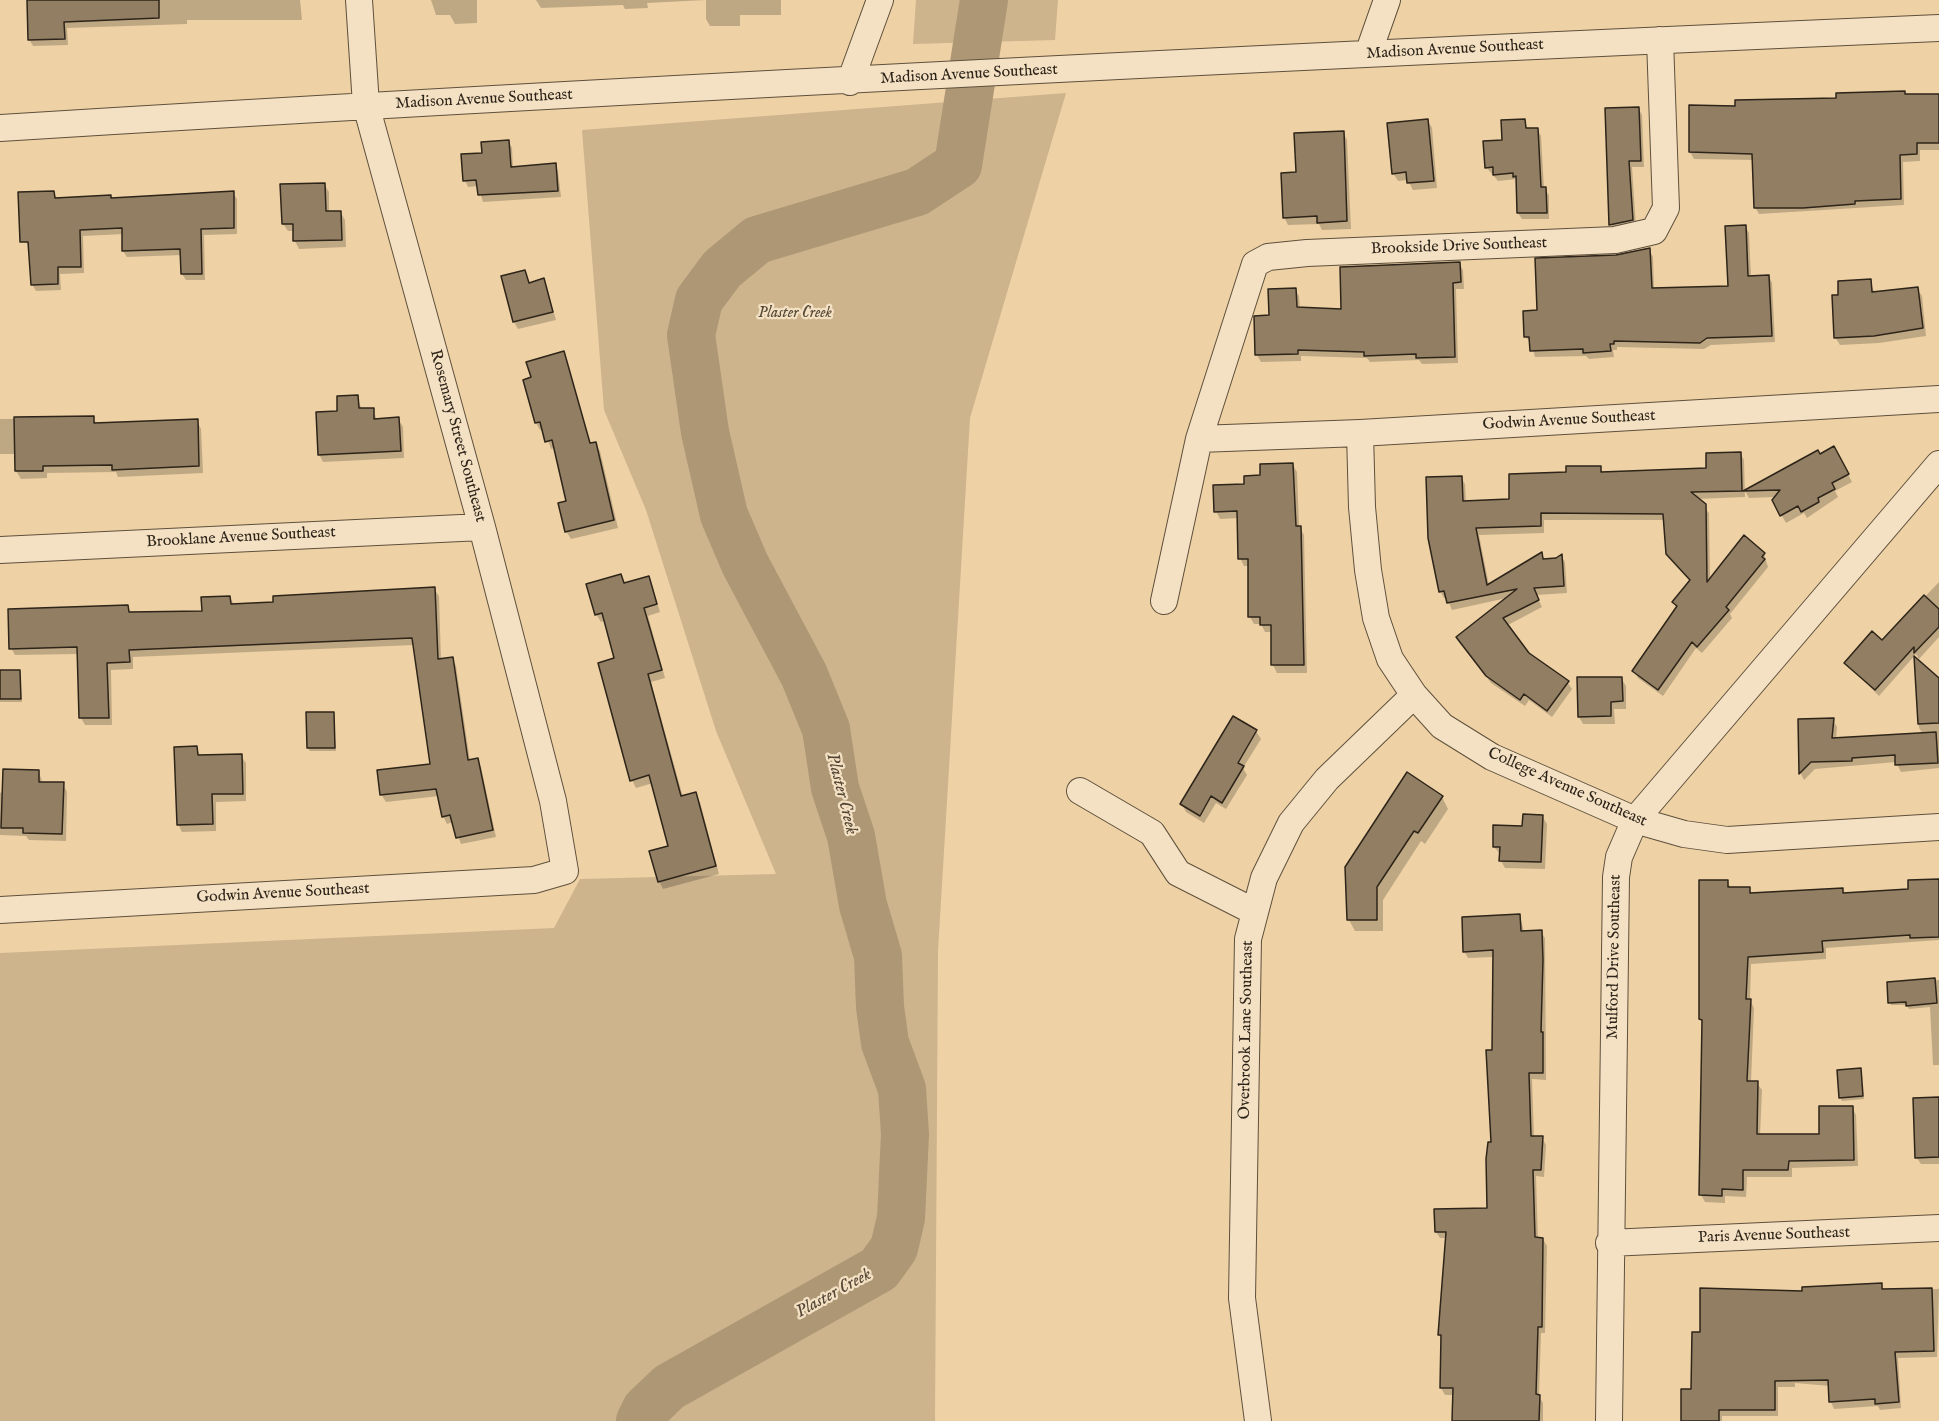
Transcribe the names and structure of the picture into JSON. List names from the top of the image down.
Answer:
{
  "streets": {
    "street": [
      "Madison Avenue Southeast",
      "Brookside Drive Southeast",
      "Godwin Avenue Southeast",
      "Rosemary Street Southeast",
      "Brooklane Avenue Southeast",
      "College Avenue Southeast",
      "Mulford Drive Southeast",
      "Overbrook Lane Southeast",
      "Paris Avenue Southeast"
    ]
  },
  "crossings": [
    ["Madison Avenue Southeast", "Brookside Drive Southeast"],
    ["Madison Avenue Southeast", "Rosemary Street Southeast"],
    ["Brookside Drive Southeast", "Godwin Avenue Southeast"],
    ["Godwin Avenue Southeast", "Rosemary Street Southeast"],
    ["Godwin Avenue Southeast", "College Avenue Southeast"],
    ["Rosemary Street Southeast", "Brooklane Avenue Southeast"],
    ["College Avenue Southeast", "Mulford Drive Southeast"],
    ["College Avenue Southeast", "Overbrook Lane Southeast"],
    ["Mulford Drive Southeast", "Paris Avenue Southeast"]
  ],
  "water": ["Plaster Creek"],
  "parks": ["Plaster Creek"]
}
